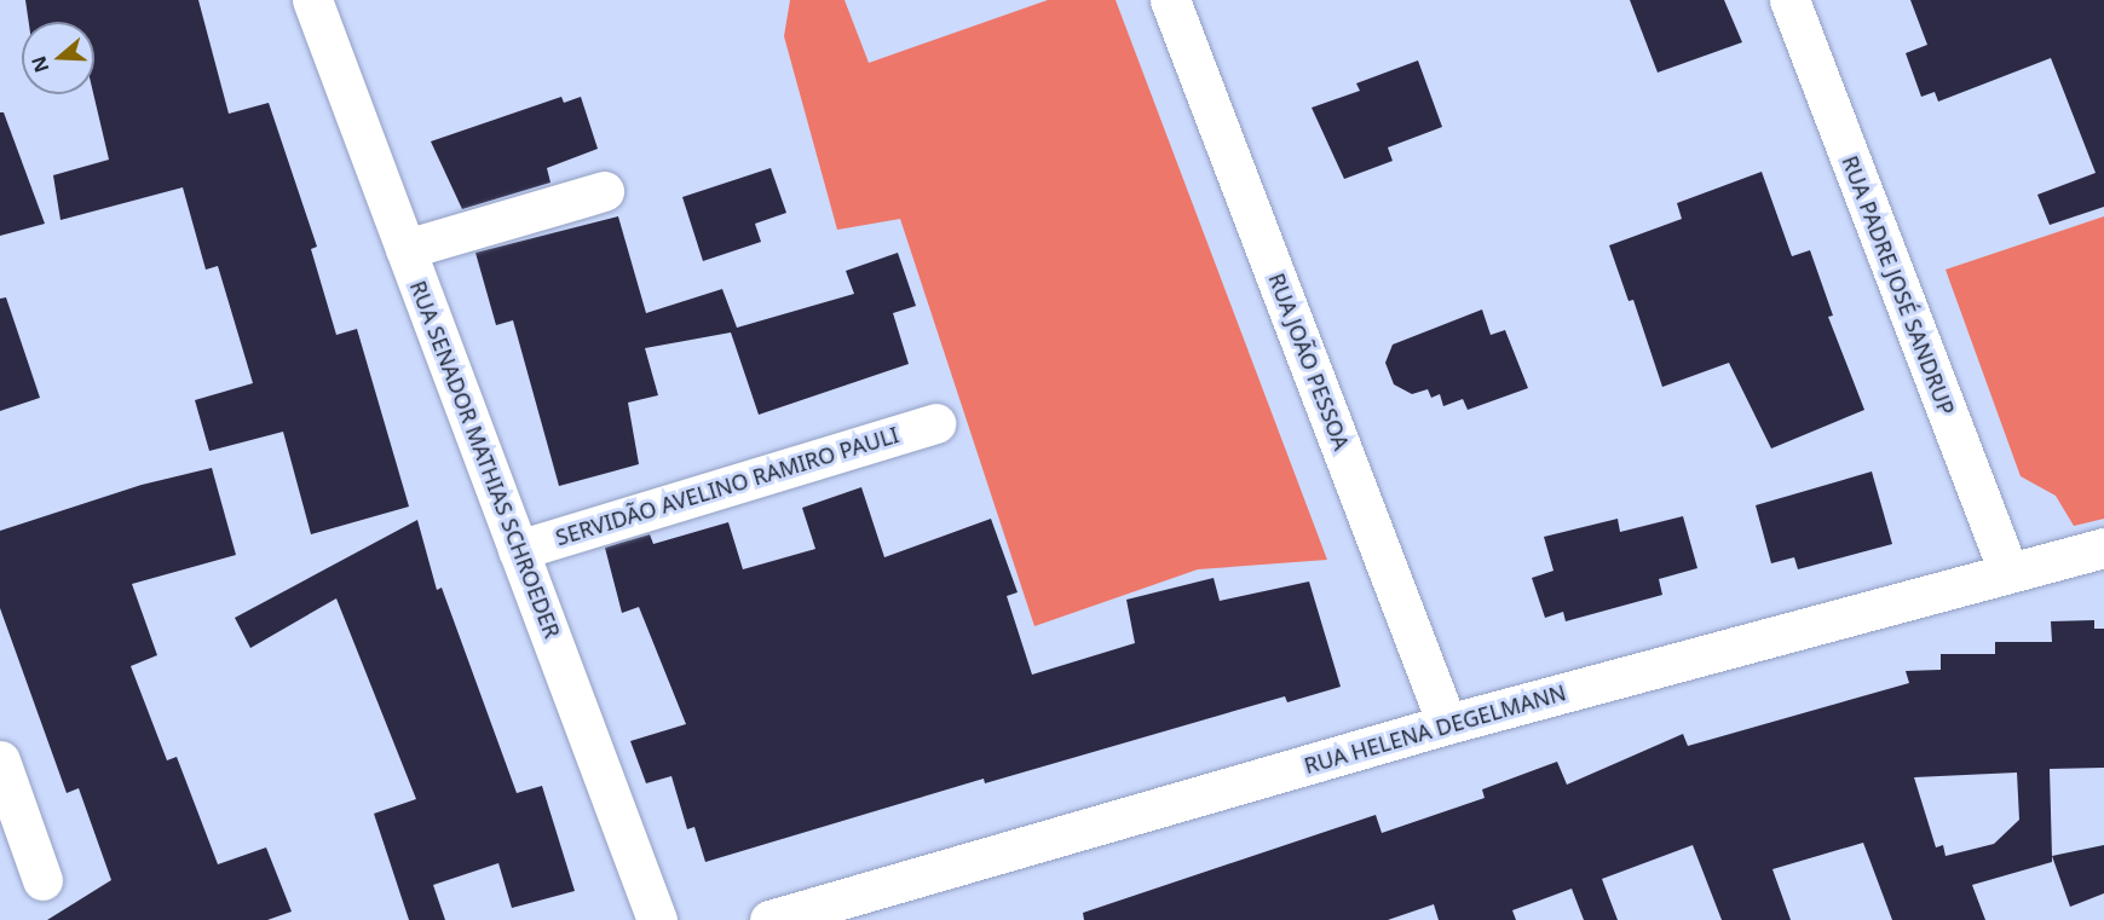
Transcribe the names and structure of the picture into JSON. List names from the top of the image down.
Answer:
{
  "streets": {
    "street": [
      "RUA PADRE JOSÉ SANDRUP",
      "RUA JOÃO PESSOA",
      "RUA SENADOR MATHIAS SCHROEDER",
      "SERVIDÃO AVELINO RAMIRO PAULI",
      "RUA HELENA DEGELMANN"
    ]
  },
  "crossings": [
    ["RUA PADRE JOSÉ SANDRUP", "RUA HELENA DEGELMANN"],
    ["RUA JOÃO PESSOA", "RUA HELENA DEGELMANN"],
    ["RUA SENADOR MATHIAS SCHROEDER", "SERVIDÃO AVELINO RAMIRO PAULI"]
  ],
  "north": "left"
}
